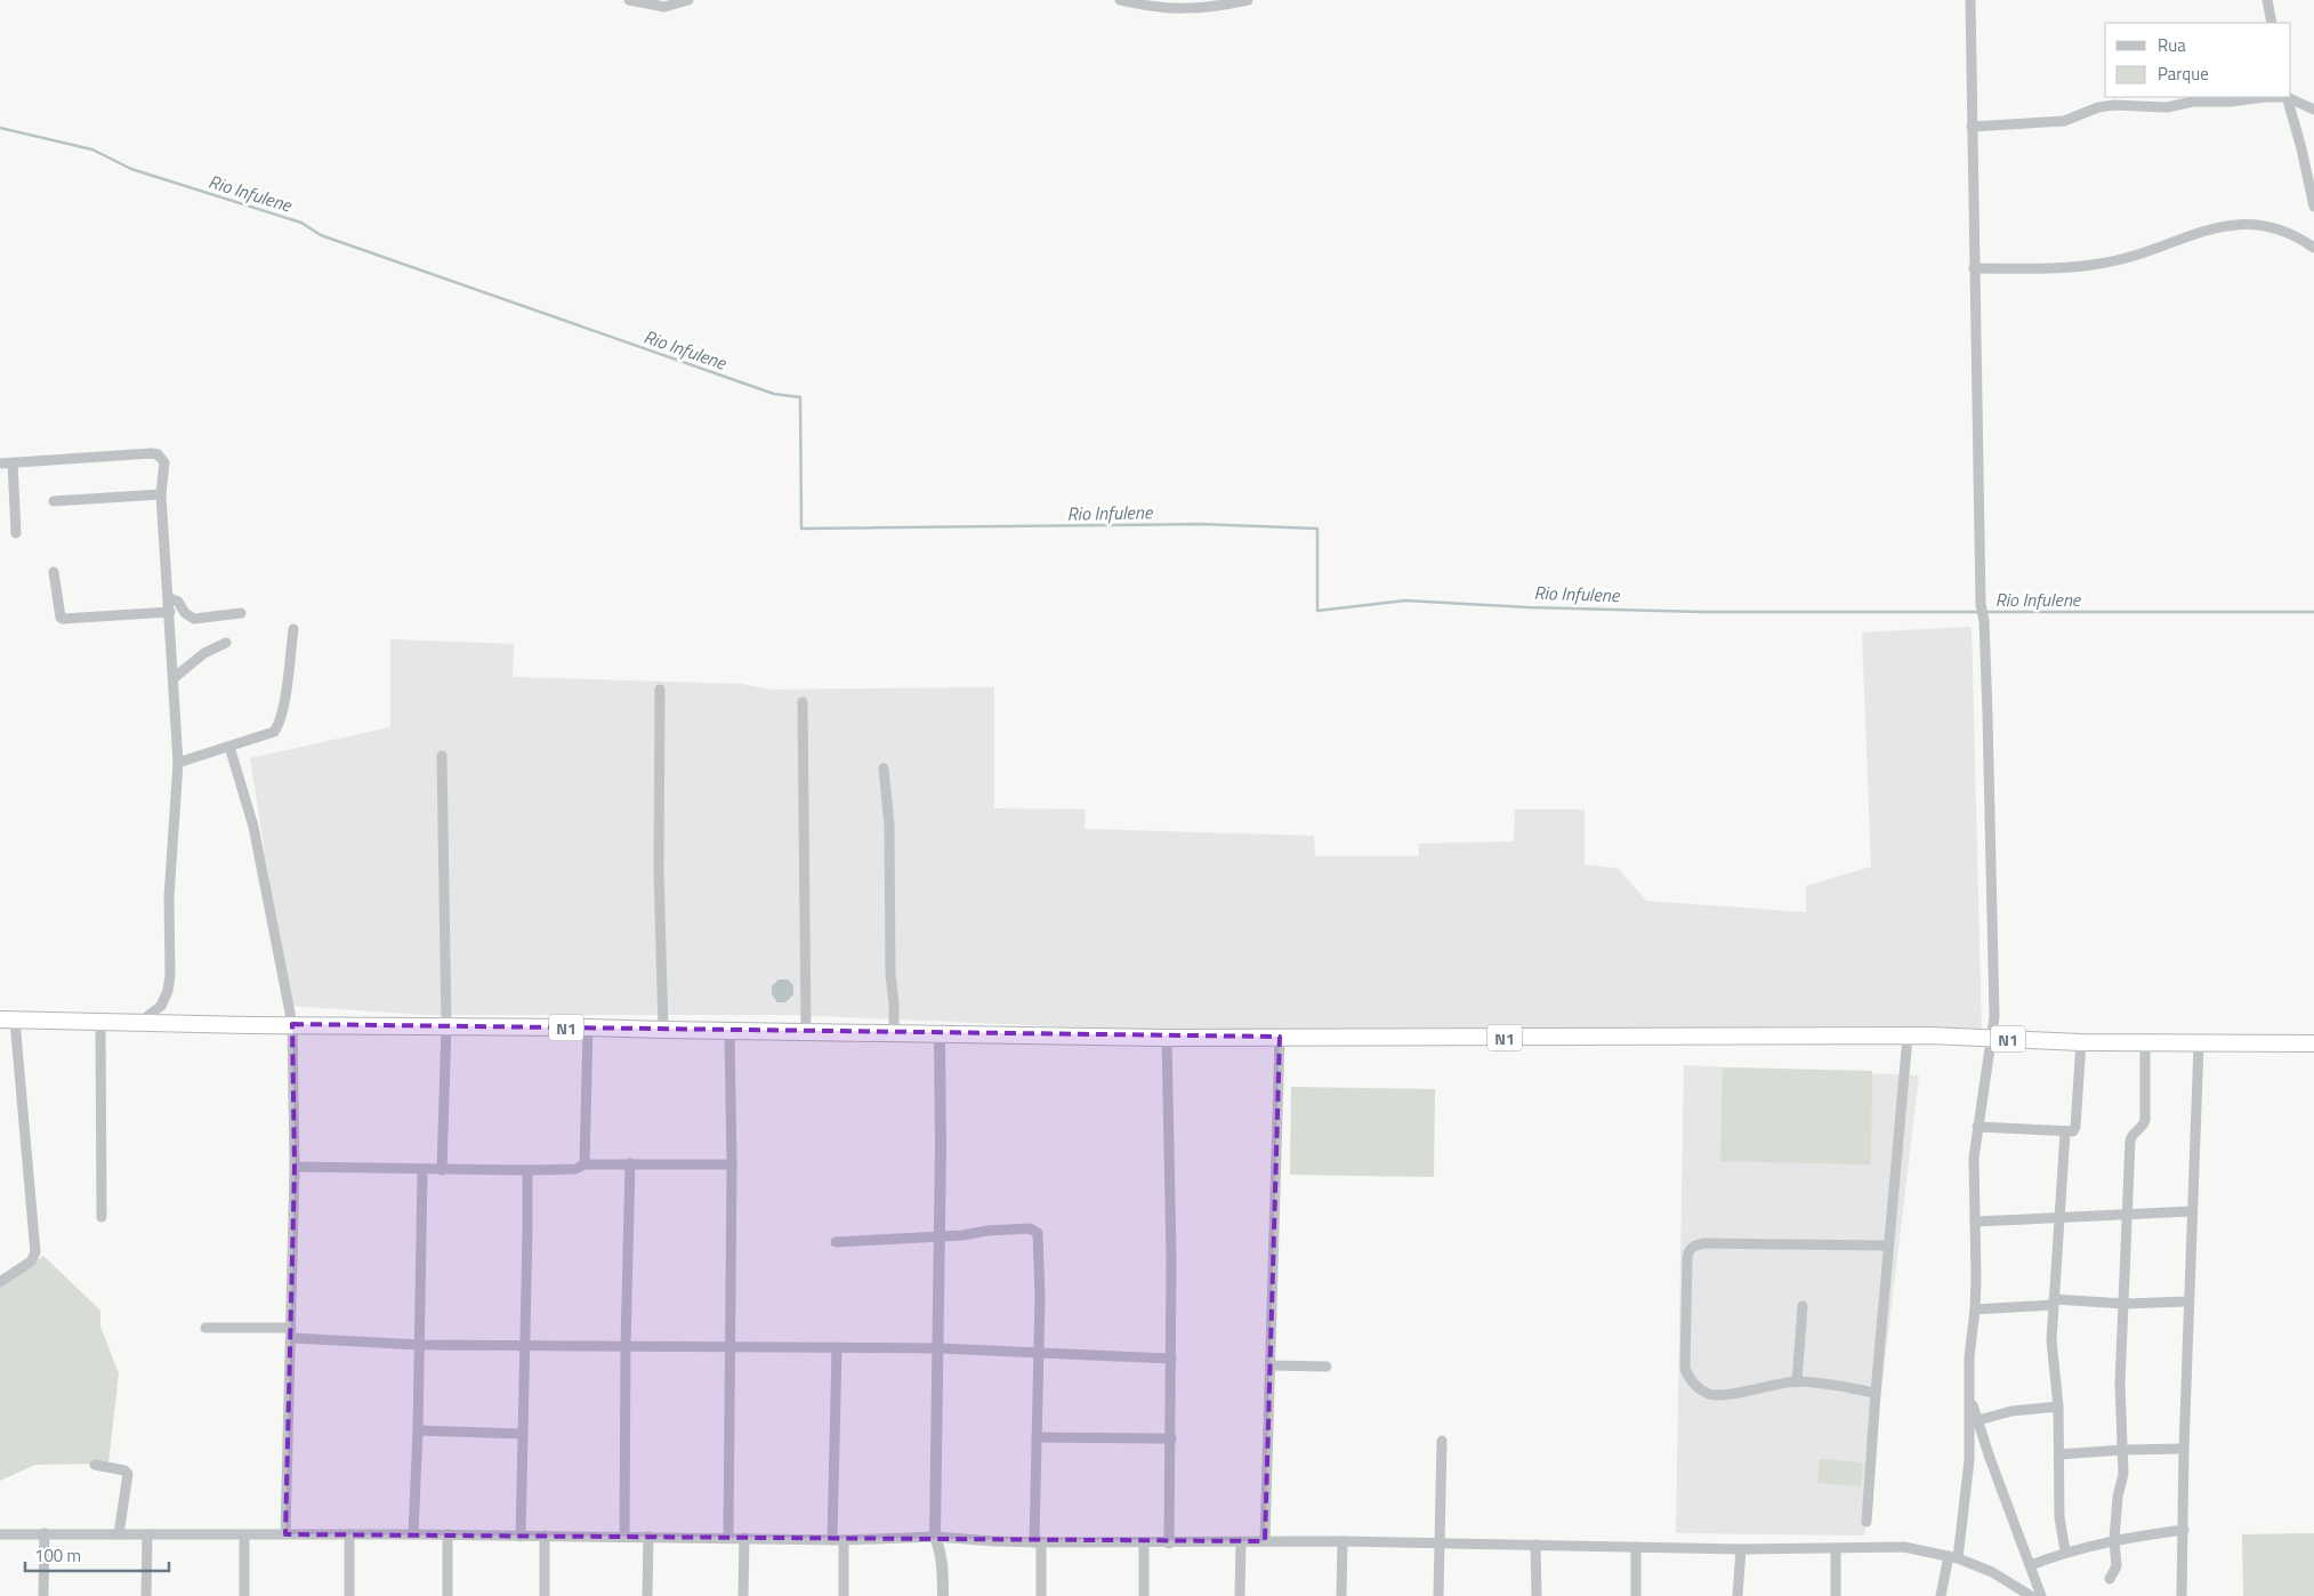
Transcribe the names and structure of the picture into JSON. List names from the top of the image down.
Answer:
{
  "streets": {
    "highway": ["N1"]
  },
  "water": ["Rio Infulene"],
  "legend": ["Rua", "Parque"],
  "scale_bar": "100 m"
}
